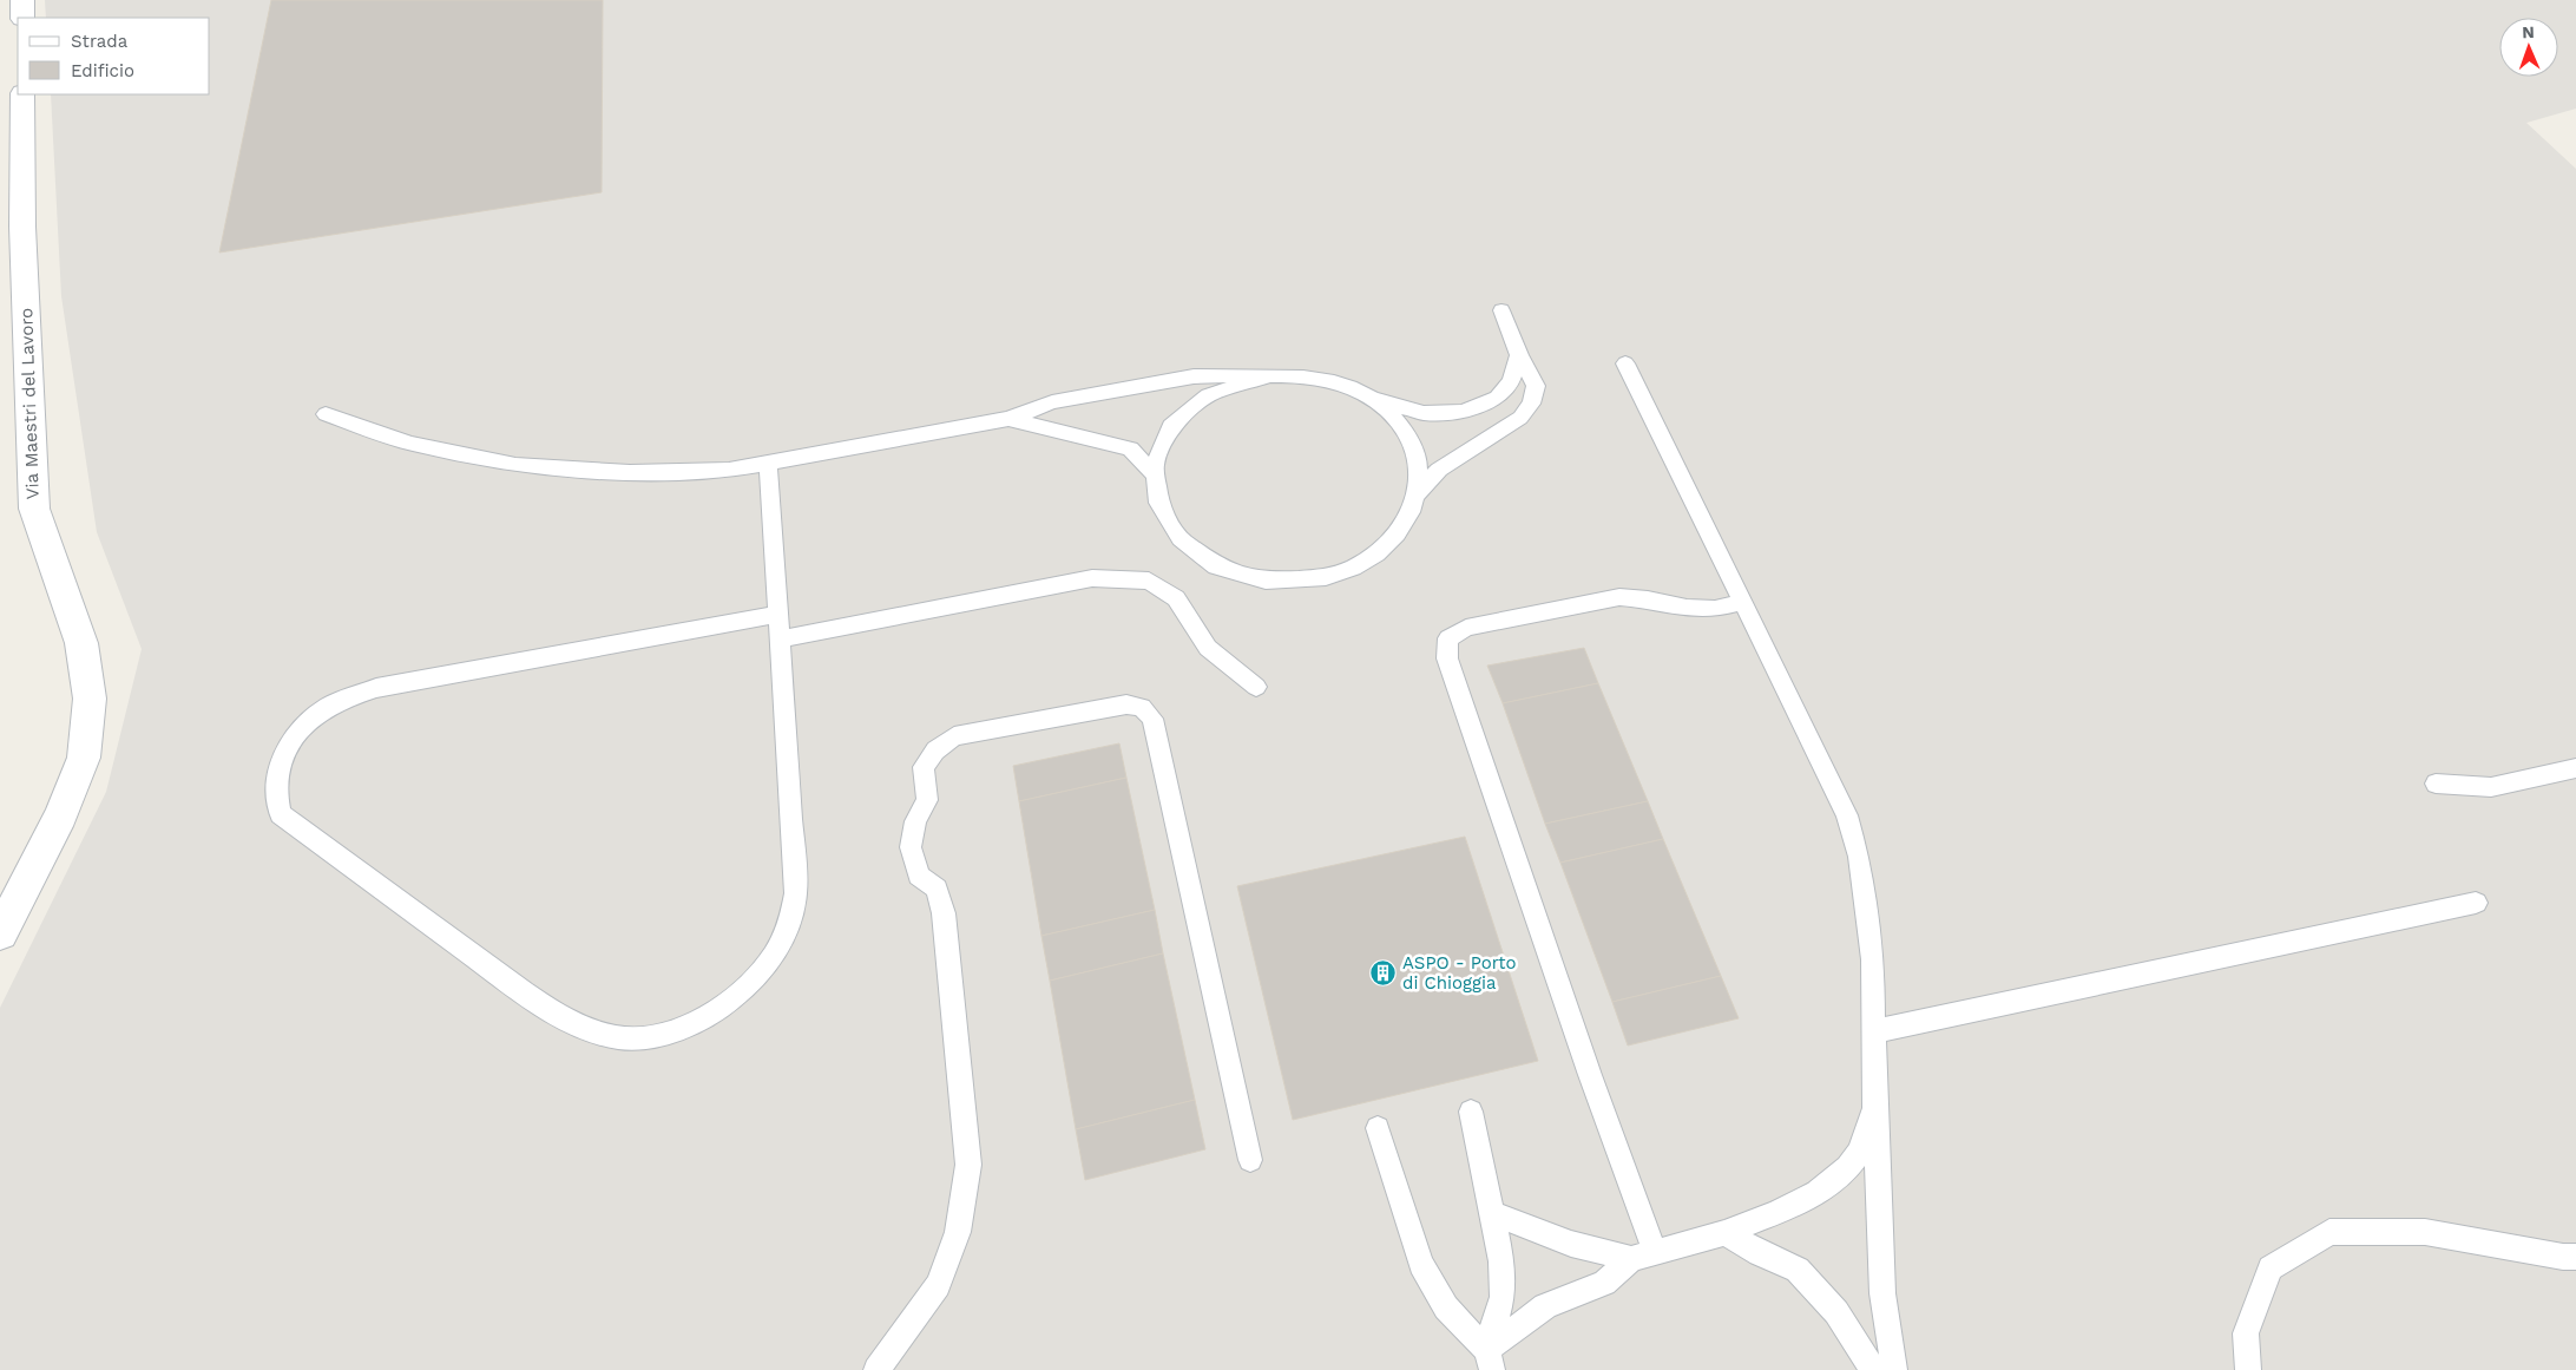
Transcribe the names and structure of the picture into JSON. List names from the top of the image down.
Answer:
{
  "streets": {
    "street": ["Via Maestri del Lavoro"]
  },
  "places": {
    "building": ["ASPO - Porto di Chioggia"]
  },
  "legend": ["Strada", "Edificio"],
  "north": "top"
}
